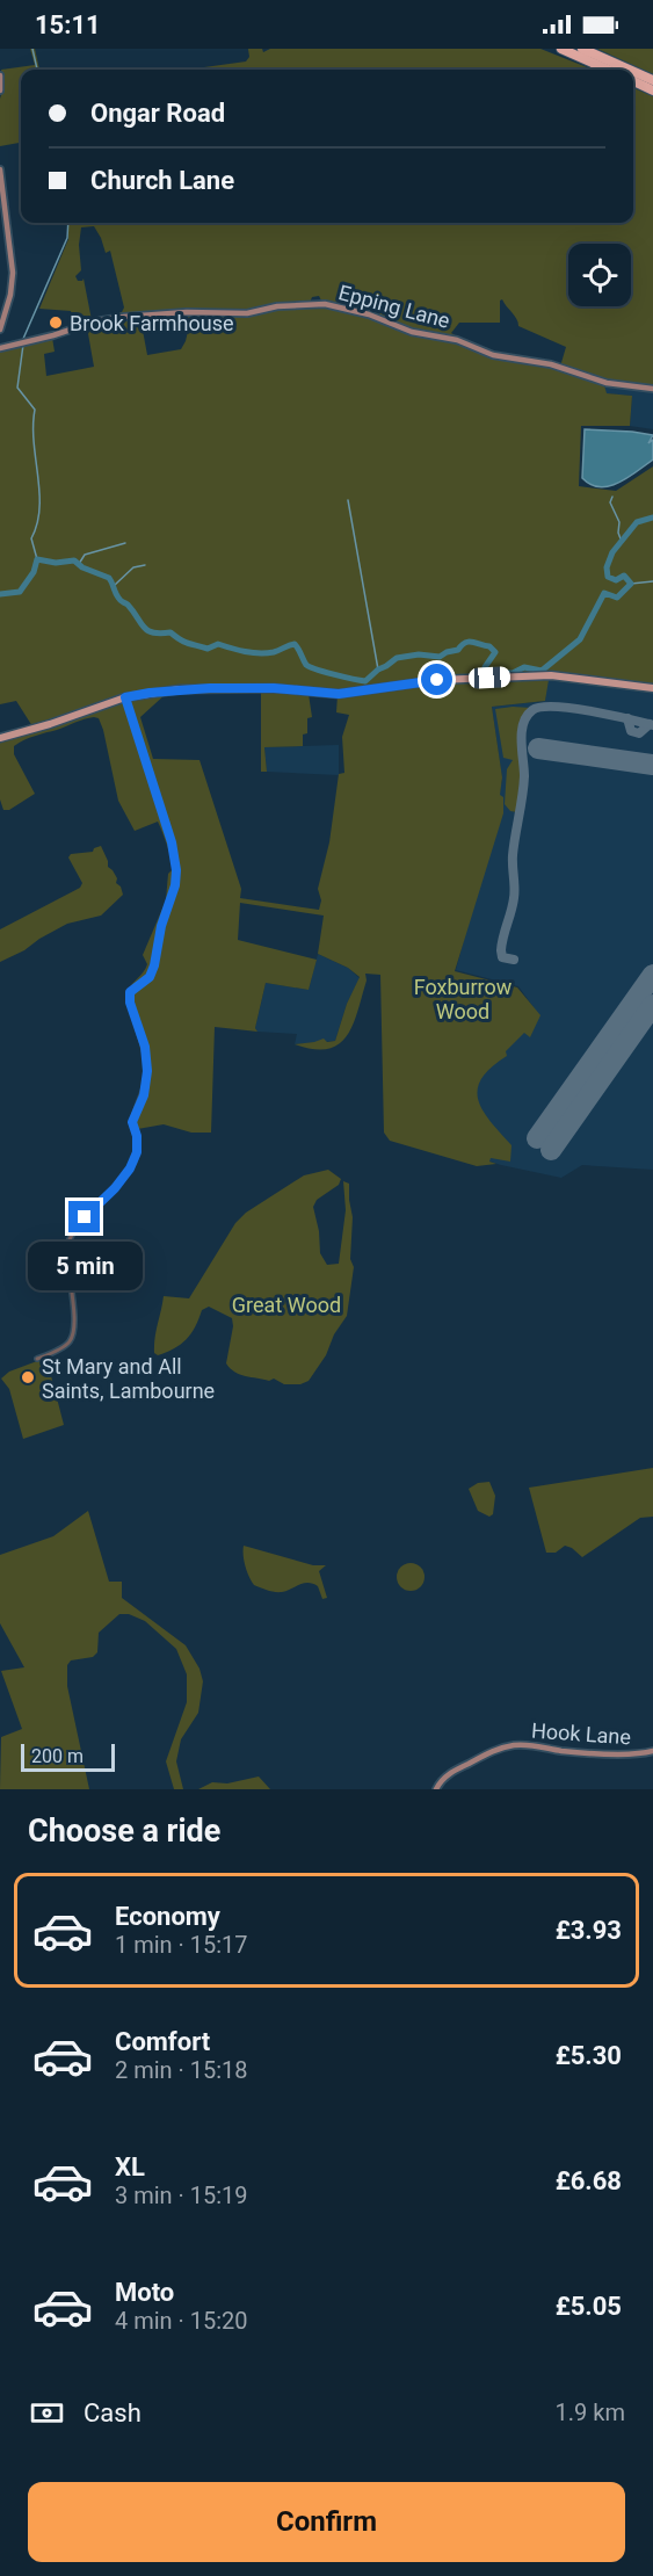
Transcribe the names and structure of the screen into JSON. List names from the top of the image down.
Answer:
{
  "streets": {
    "street": ["Epping Lane", "Hook Lane"]
  },
  "parks": ["Foxburrow Wood", "Great Wood"],
  "places": ["Brook Farmhouse", "St Mary and All Saints, Lambourne"],
  "scale_bar": "200 m",
  "page": {
    "status": "15:11",
    "banner": ["Ongar Road", "Church Lane"],
    "bubble": "5 min",
    "scale": "200 m",
    "heading": "Choose a ride",
    "list": [
      {
        "name": "Economy",
        "note": "1 min · 15:17",
        "value": "£3.93"
      },
      {
        "name": "Comfort",
        "note": "2 min · 15:18",
        "value": "£5.30"
      },
      {
        "name": "XL",
        "note": "3 min · 15:19",
        "value": "£6.68"
      },
      {
        "name": "Moto",
        "note": "4 min · 15:20",
        "value": "£5.05"
      }
    ],
    "pay": ["Cash", "1.9 km"],
    "buttons": "Confirm"
  }
}
